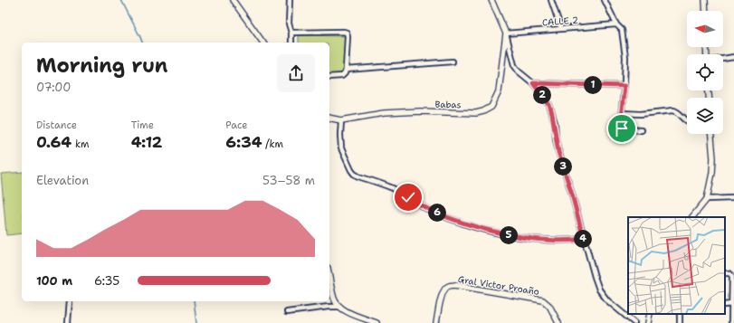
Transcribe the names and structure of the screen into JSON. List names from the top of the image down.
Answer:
{
  "streets": {
    "street": ["CALLE 2", "Babas", "Gral Victor Proaño"]
  },
  "crossings": [
    ["CALLE 2", "Babas"]
  ],
  "north": "left",
  "page": {
    "heading": ["Morning run", "07:00"],
    "pins": [
      "1",
      "2",
      "3",
      "6",
      "5",
      "4"
    ],
    "stats": [
      ["Distance", "0.64 km"],
      ["Time", "4:12"],
      ["Pace", "6:34 /km"]
    ],
    "chart": ["Elevation", "53–58 m"],
    "list": [
      {
        "name": "100 m",
        "note": "6:35"
      }
    ]
  }
}
